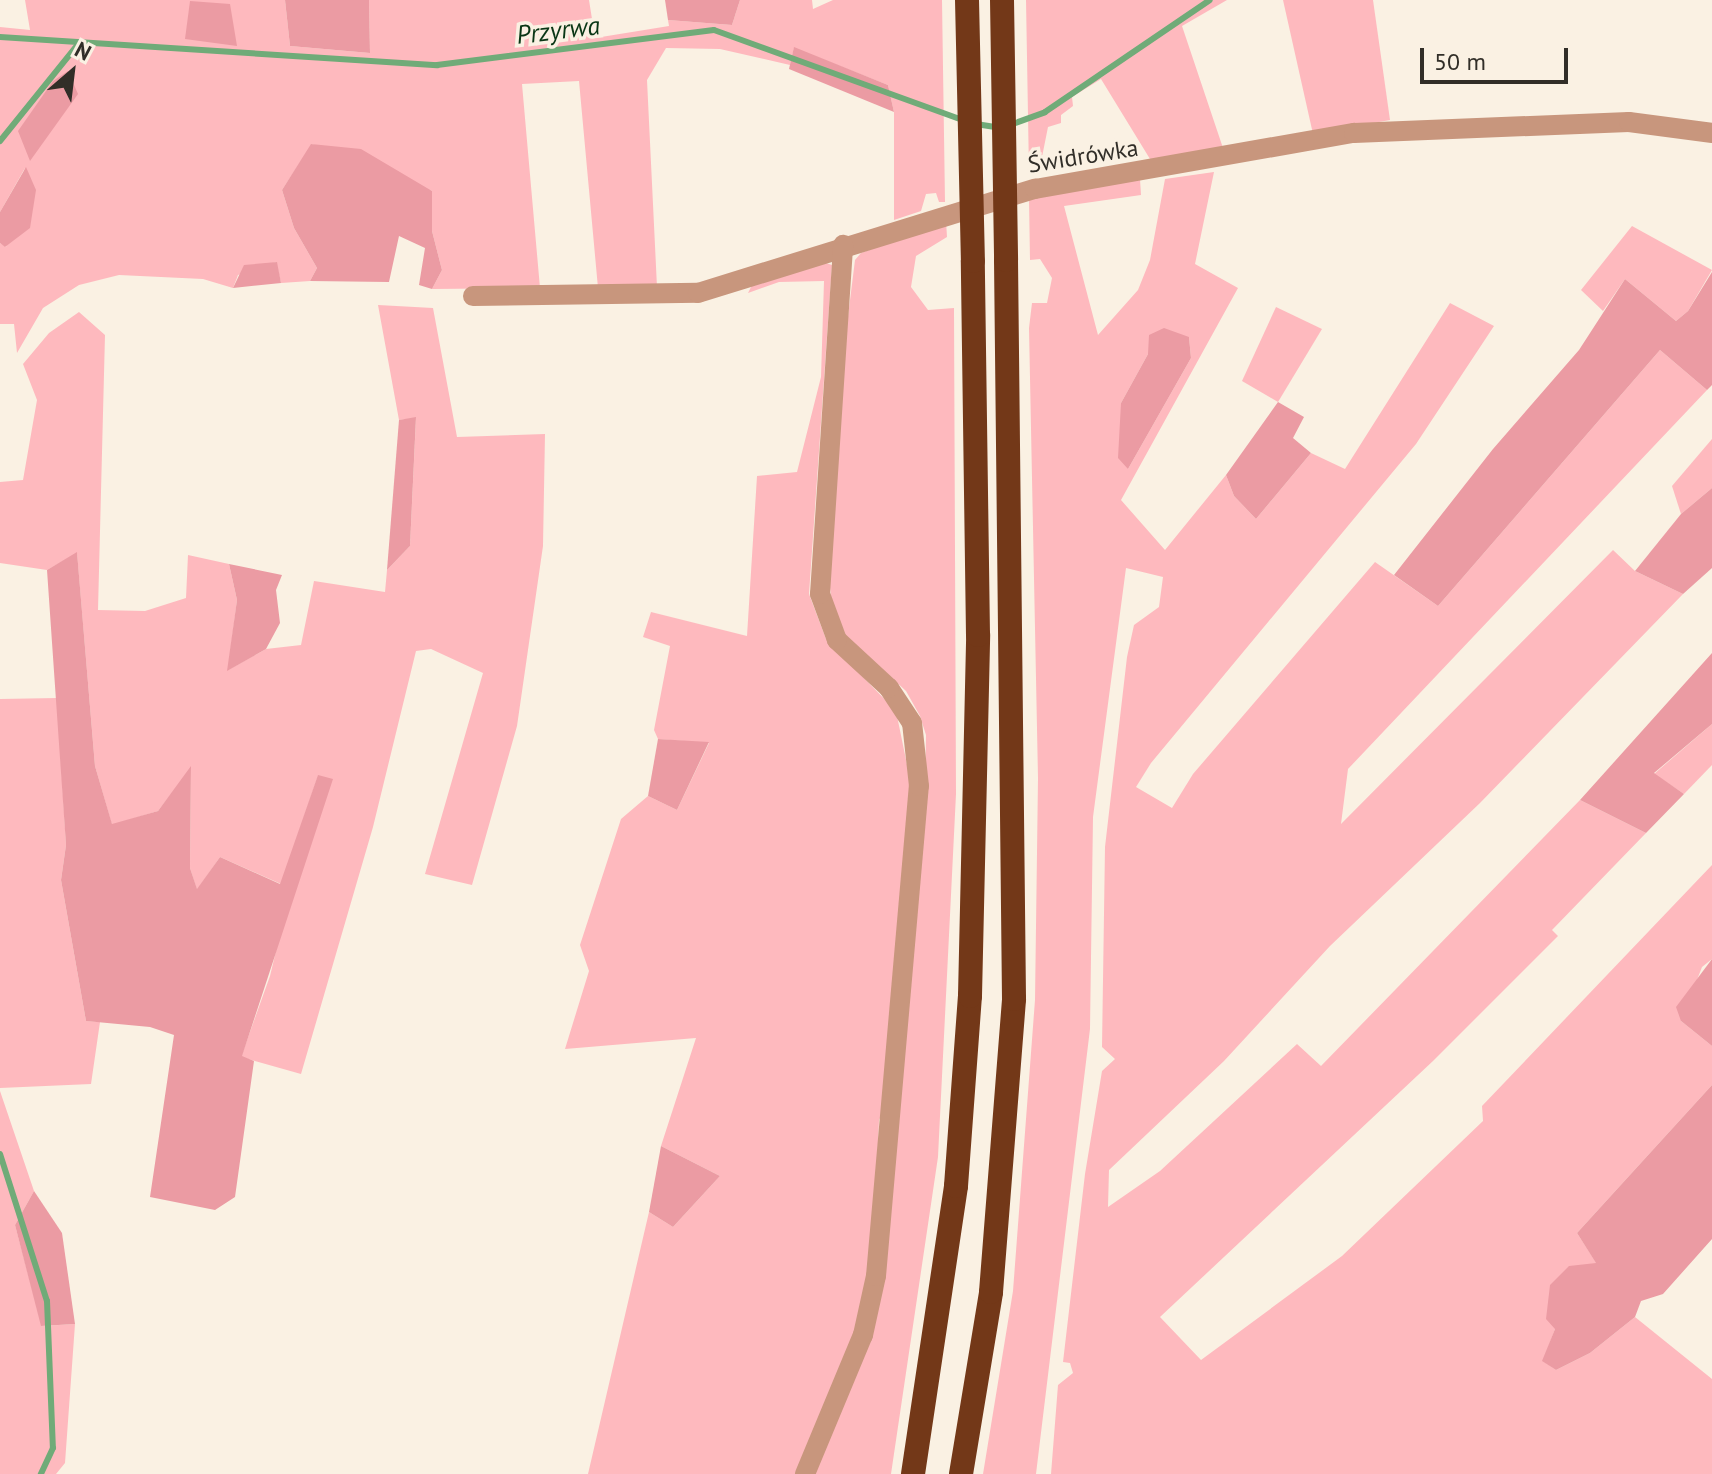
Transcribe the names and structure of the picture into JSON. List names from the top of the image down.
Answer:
{
  "streets": {
    "street": ["Świdrówka"]
  },
  "water": ["Przyrwa"],
  "scale_bar": "50 m",
  "north": "top right"
}
